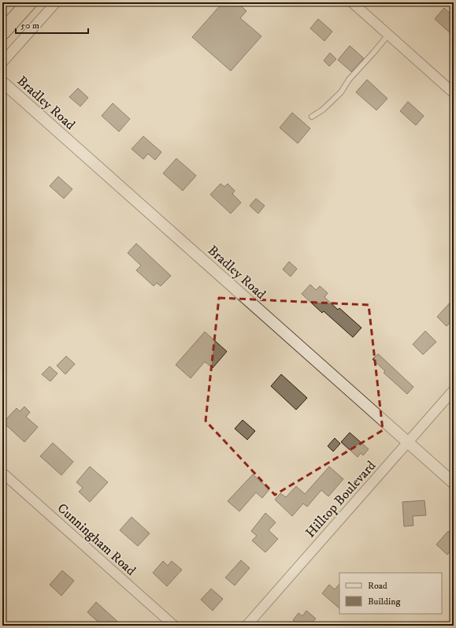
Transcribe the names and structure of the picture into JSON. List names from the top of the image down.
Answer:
{
  "streets": {
    "street": ["Bradley Road", "Hilltop Boulevard", "Cunningham Road"]
  },
  "crossings": [
    ["Bradley Road", "Hilltop Boulevard"]
  ],
  "legend": ["Road", "Building"],
  "scale_bar": "50 m"
}
